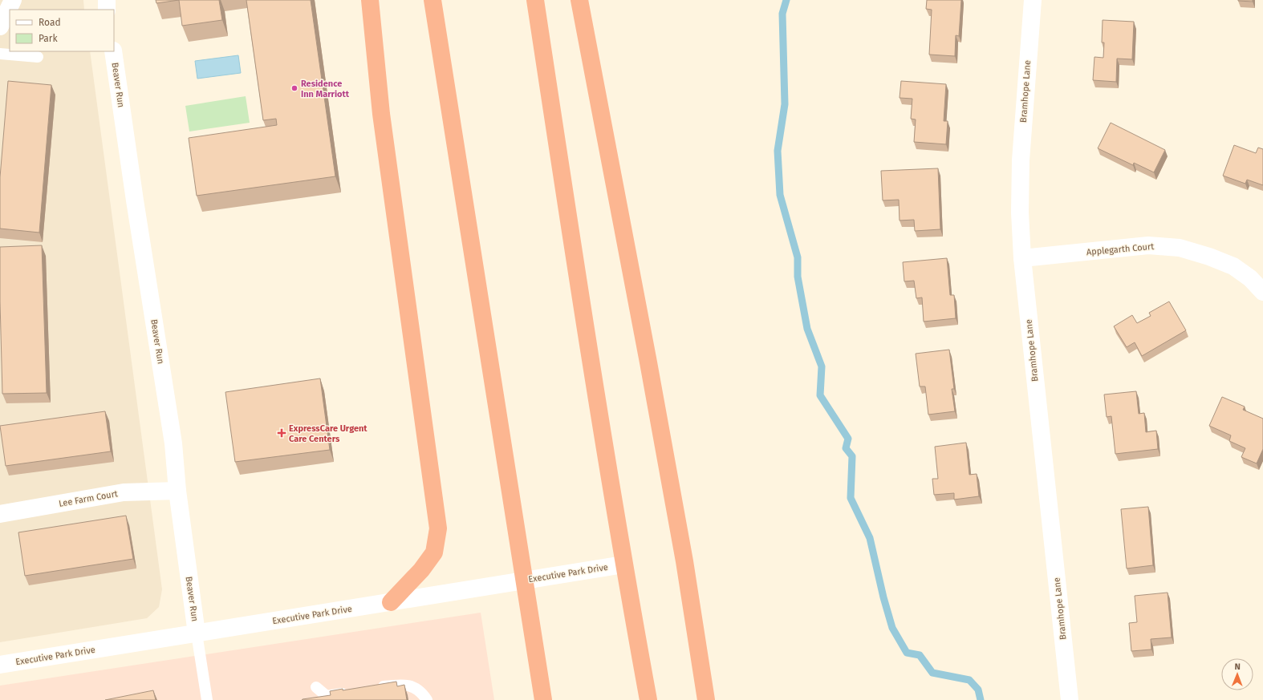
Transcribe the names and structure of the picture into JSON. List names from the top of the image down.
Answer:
{
  "streets": {
    "street": [
      "Beaver Run",
      "Bramhope Lane",
      "Applegarth Court",
      "Lee Farm Court",
      "Executive Park Drive"
    ]
  },
  "crossings": [
    ["Beaver Run", "Lee Farm Court"],
    ["Beaver Run", "Executive Park Drive"],
    ["Bramhope Lane", "Applegarth Court"]
  ],
  "places": {
    "other": ["Residence Inn Marriott"],
    "health": ["ExpressCare Urgent Care Centers"]
  },
  "legend": ["Road", "Park"],
  "north": "top"
}
